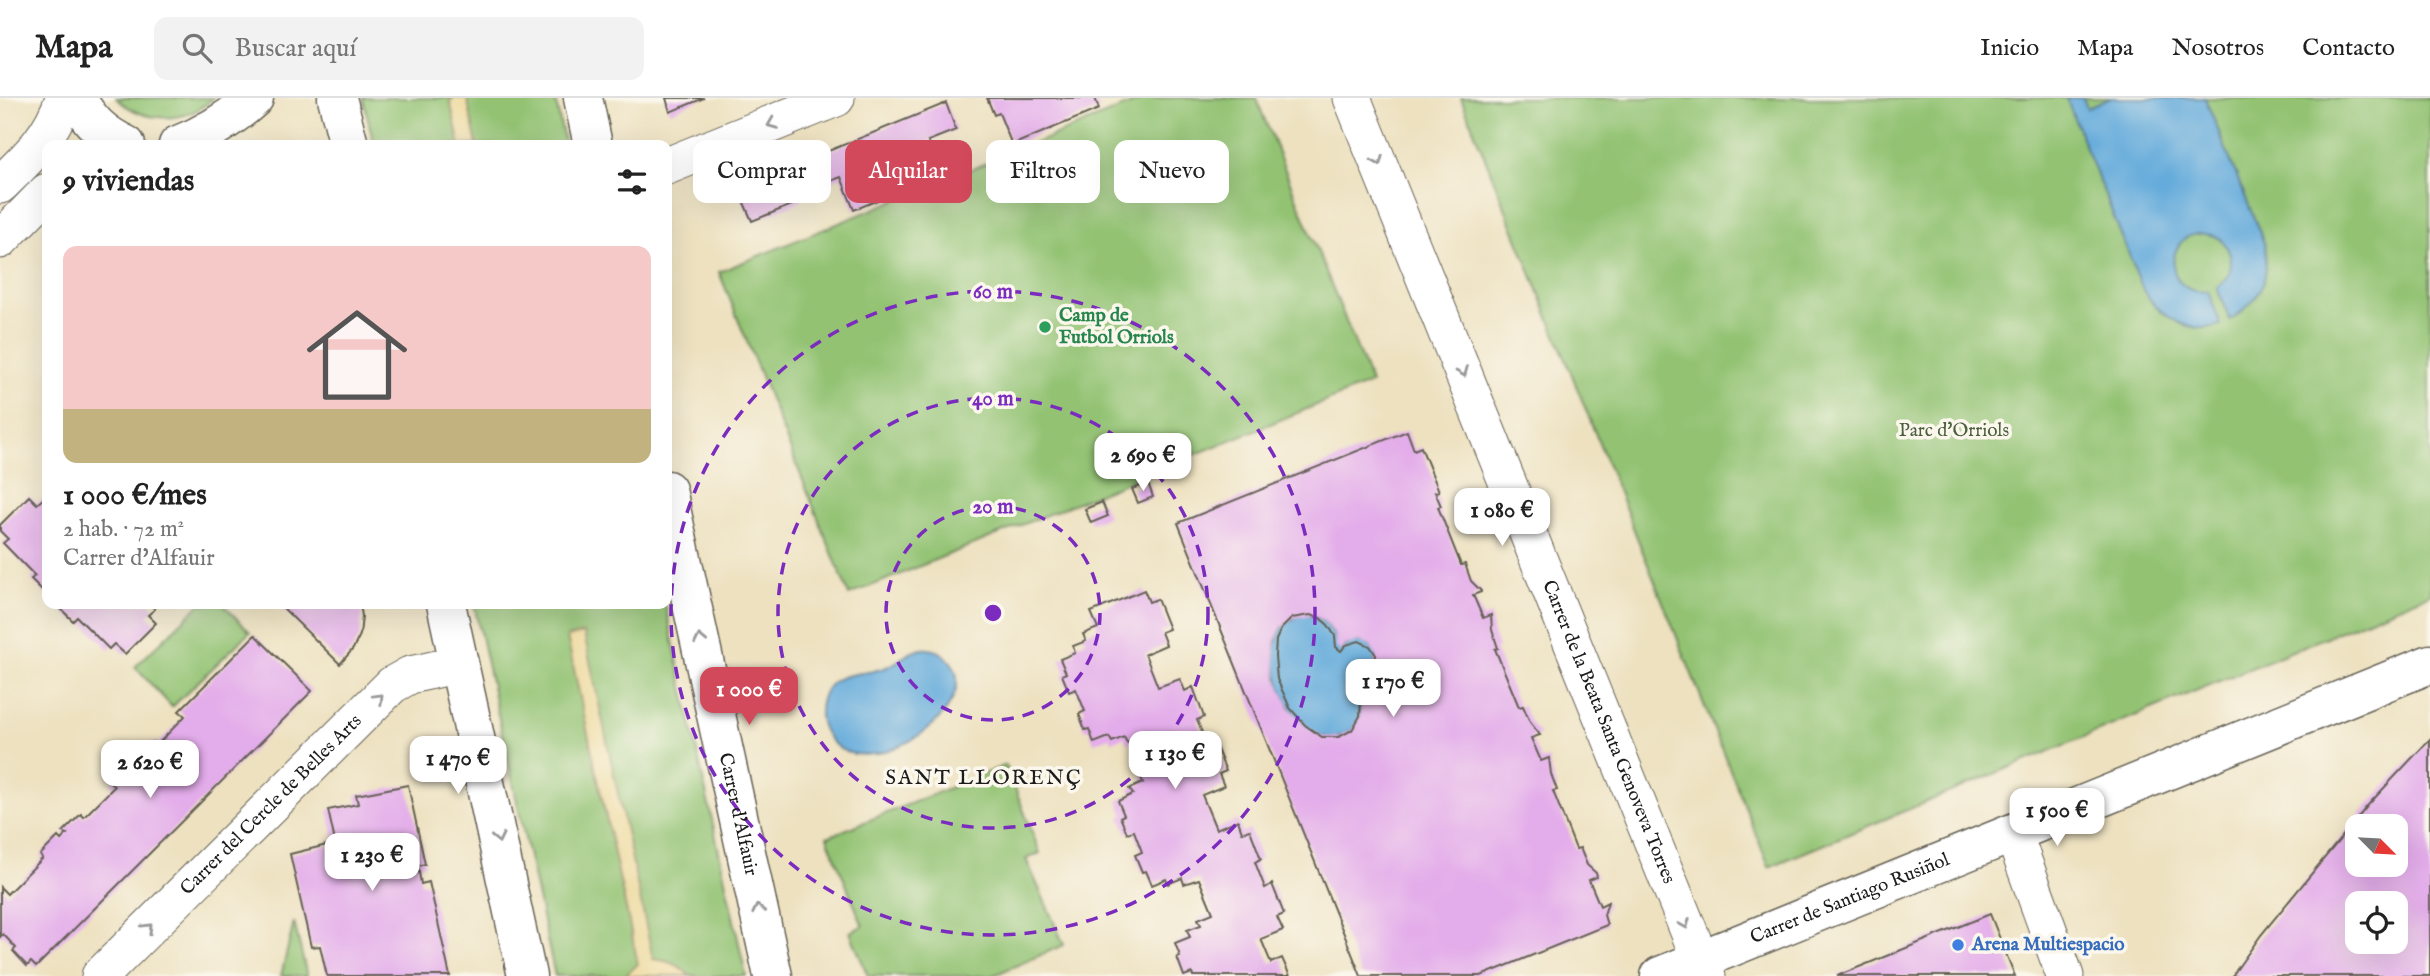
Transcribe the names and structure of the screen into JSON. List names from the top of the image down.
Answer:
{
  "streets": {
    "main road": ["Carrer d'Alfauir", "Carrer de Santiago Rusiñol"],
    "street": ["Carrer de la Beata Santa Genoveva Torres", "Carrer del Cercle de Belles Arts"]
  },
  "crossings": [
    ["Carrer de la Beata Santa Genoveva Torres", "Carrer de Santiago Rusiñol"]
  ],
  "one_way": ["Carrer de la Beata Santa Genoveva Torres", "Carrer del Cercle de Belles Arts"],
  "districts": ["SANT LLORENÇ"],
  "parks": ["Parc d'Orriols"],
  "places": ["Camp de Futbol Orriols", "Arena Multiespacio"],
  "north": "bottom right",
  "page": {
    "header": "Mapa",
    "search": "Buscar aquí",
    "nav": [
      "Inicio",
      "Mapa",
      "Nosotros",
      "Contacto"
    ],
    "chip": [
      "Comprar",
      "Alquilar",
      "Filtros",
      "Nuevo"
    ],
    "heading": "9 viviendas",
    "list": [
      {
        "name": "1 000 €/mes",
        "note": "2 hab. · 72 m² · Carrer d'Alfauir"
      }
    ],
    "price": [
      "2 690 €",
      "1 080 €",
      "1 170 €",
      "1 000 €",
      "1 130 €",
      "1 470 €",
      "2 620 €",
      "1 500 €",
      "1 230 €"
    ]
  },
  "rings": ["60 m", "40 m", "20 m"]
}
